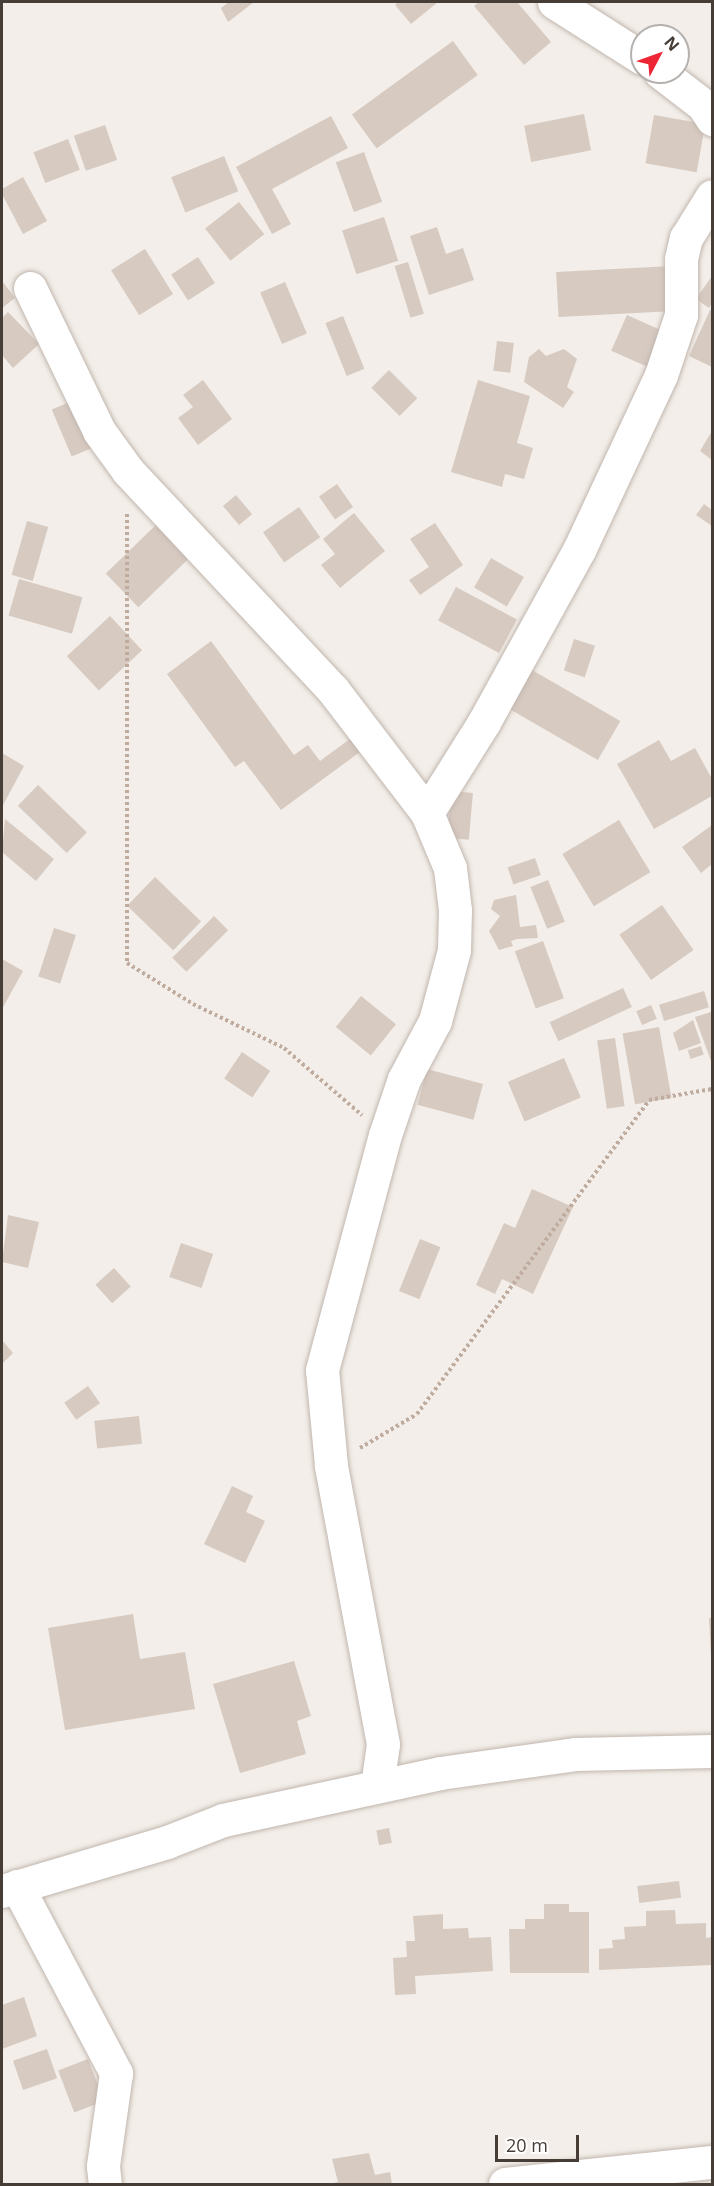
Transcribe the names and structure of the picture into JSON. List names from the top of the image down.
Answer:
{
  "scale_bar": "20 m",
  "north": "top right"
}
